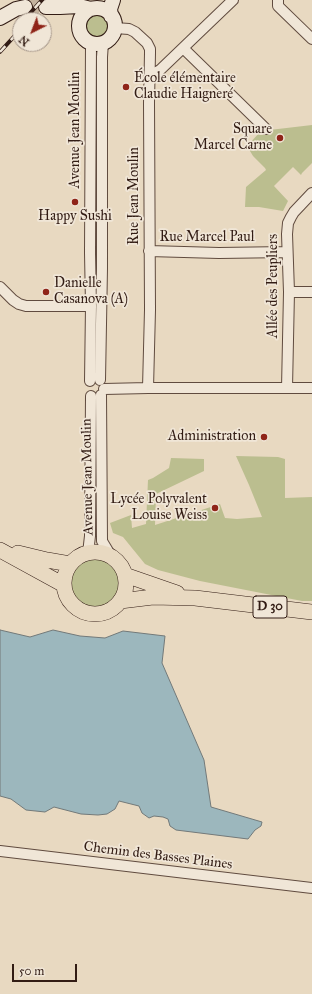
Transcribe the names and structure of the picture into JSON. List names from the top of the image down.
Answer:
{
  "streets": {
    "main road": ["D 30"],
    "street": [
      "Avenue Jean Moulin",
      "Rue Jean Moulin",
      "Rue Marcel Paul",
      "Allée des Peupliers",
      "Chemin des Basses Plaines"
    ]
  },
  "crossings": [
    ["Avenue Jean Moulin", "Rue Jean Moulin"],
    ["Avenue Jean Moulin", "D 30"],
    ["Rue Jean Moulin", "Rue Marcel Paul"],
    ["Rue Marcel Paul", "Allée des Peupliers"]
  ],
  "places": [
    "École élémentaire Claudie Haigneré",
    "Square Marcel Carne",
    "Happy Sushi",
    "Danielle Casanova (A)",
    "Administration",
    "Lycée Polyvalent Louise Weiss"
  ],
  "scale_bar": "50 m",
  "north": "bottom left"
}
